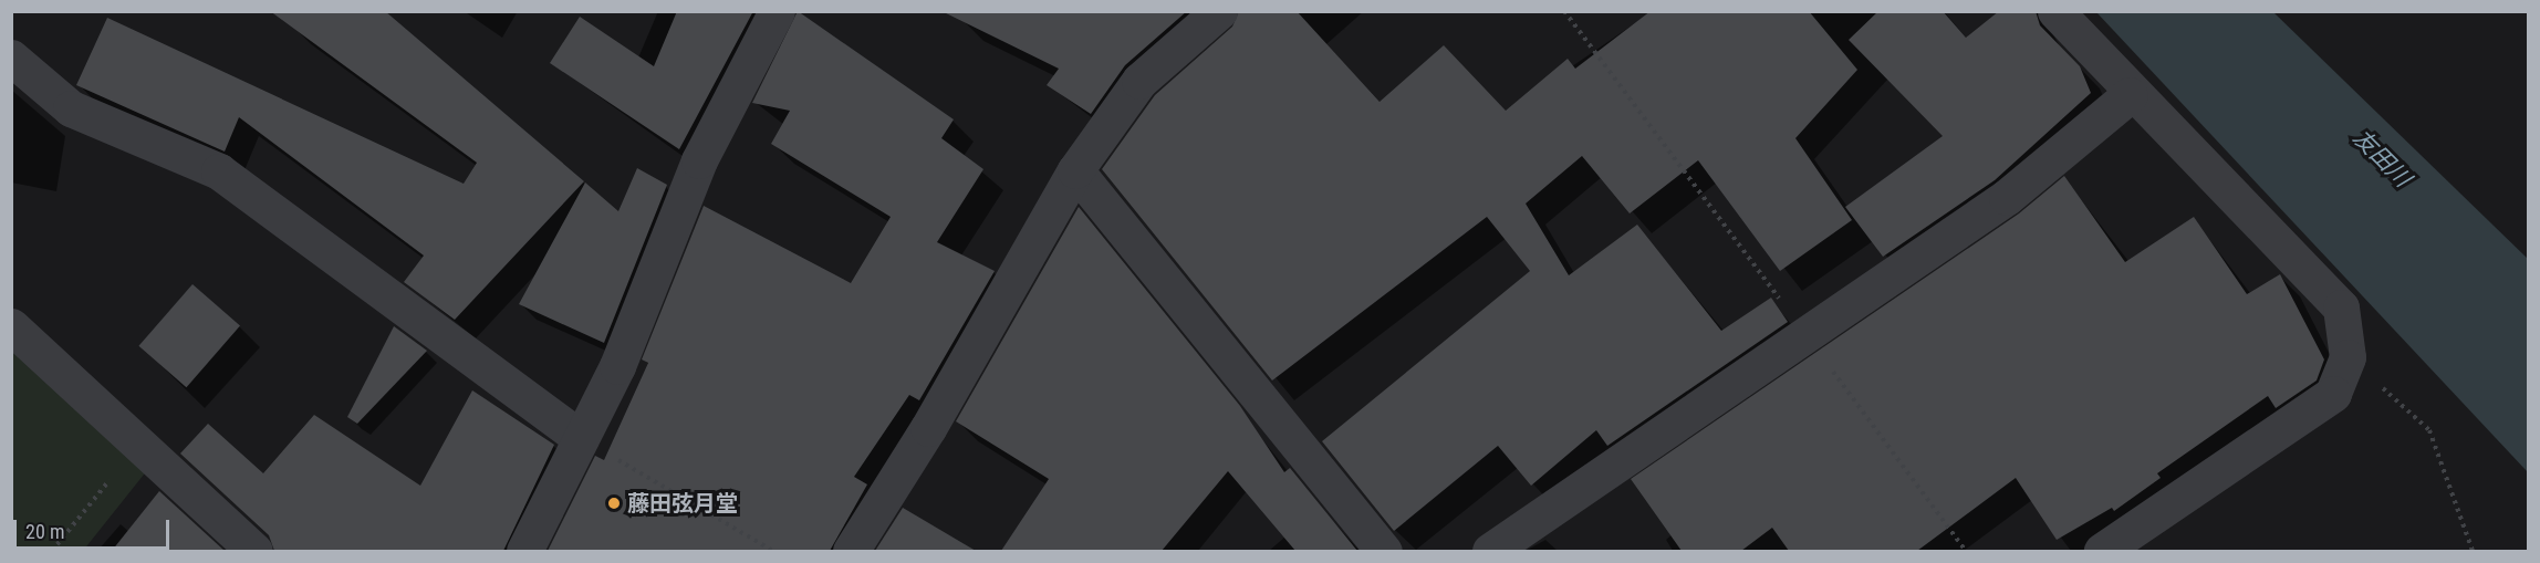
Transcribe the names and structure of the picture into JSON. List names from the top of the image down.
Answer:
{
  "water": ["友田川"],
  "places": ["藤田弦月堂"],
  "scale_bar": "20 m"
}
